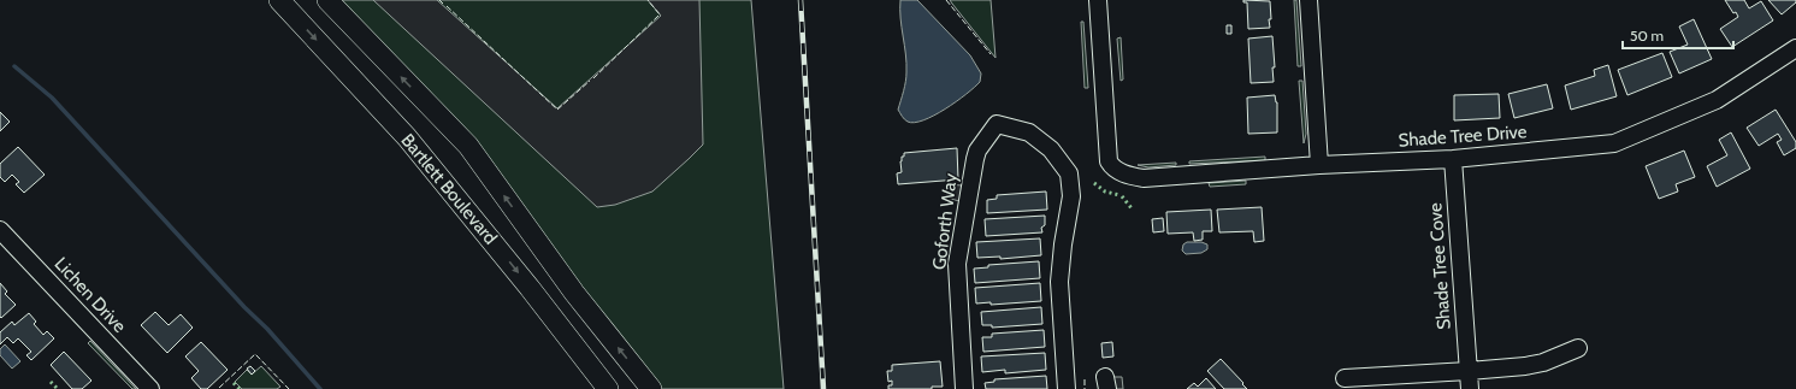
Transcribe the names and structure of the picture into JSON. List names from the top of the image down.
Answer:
{
  "streets": {
    "main road": ["Bartlett Boulevard"],
    "street": [
      "Shade Tree Drive",
      "Goforth Way",
      "Shade Tree Cove",
      "Lichen Drive"
    ]
  },
  "crossings": [
    ["Shade Tree Drive", "Shade Tree Cove"]
  ],
  "scale_bar": "50 m"
}
